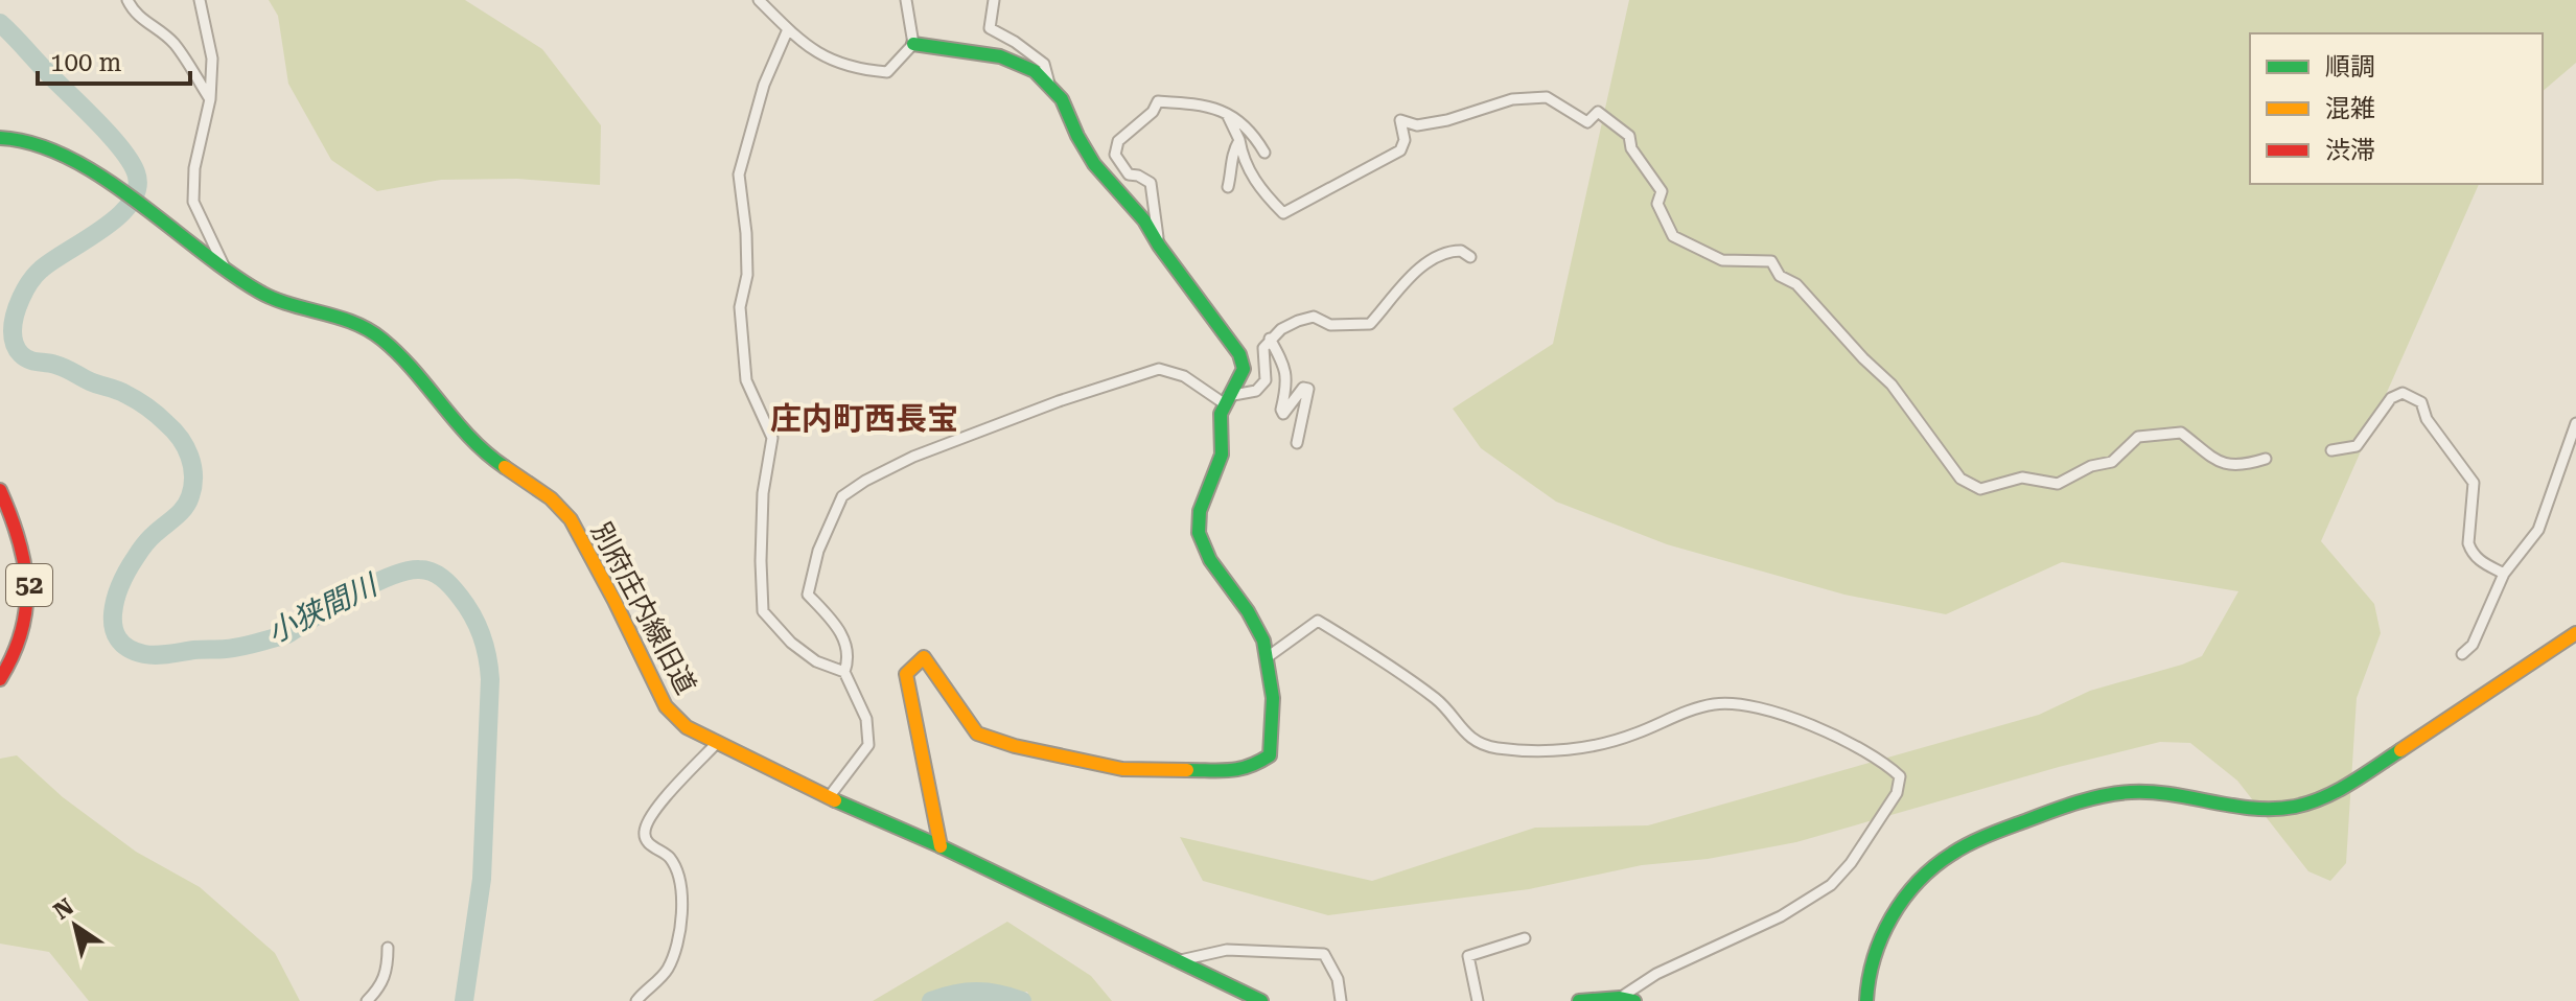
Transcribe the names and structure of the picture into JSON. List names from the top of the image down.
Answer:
{
  "streets": {
    "street": ["52", "別府庄内線旧道"]
  },
  "districts": ["庄内町西長宝"],
  "water": ["小狭間川"],
  "legend": ["順調", "混雑", "渋滞"],
  "scale_bar": "100 m",
  "north": "top left"
}
